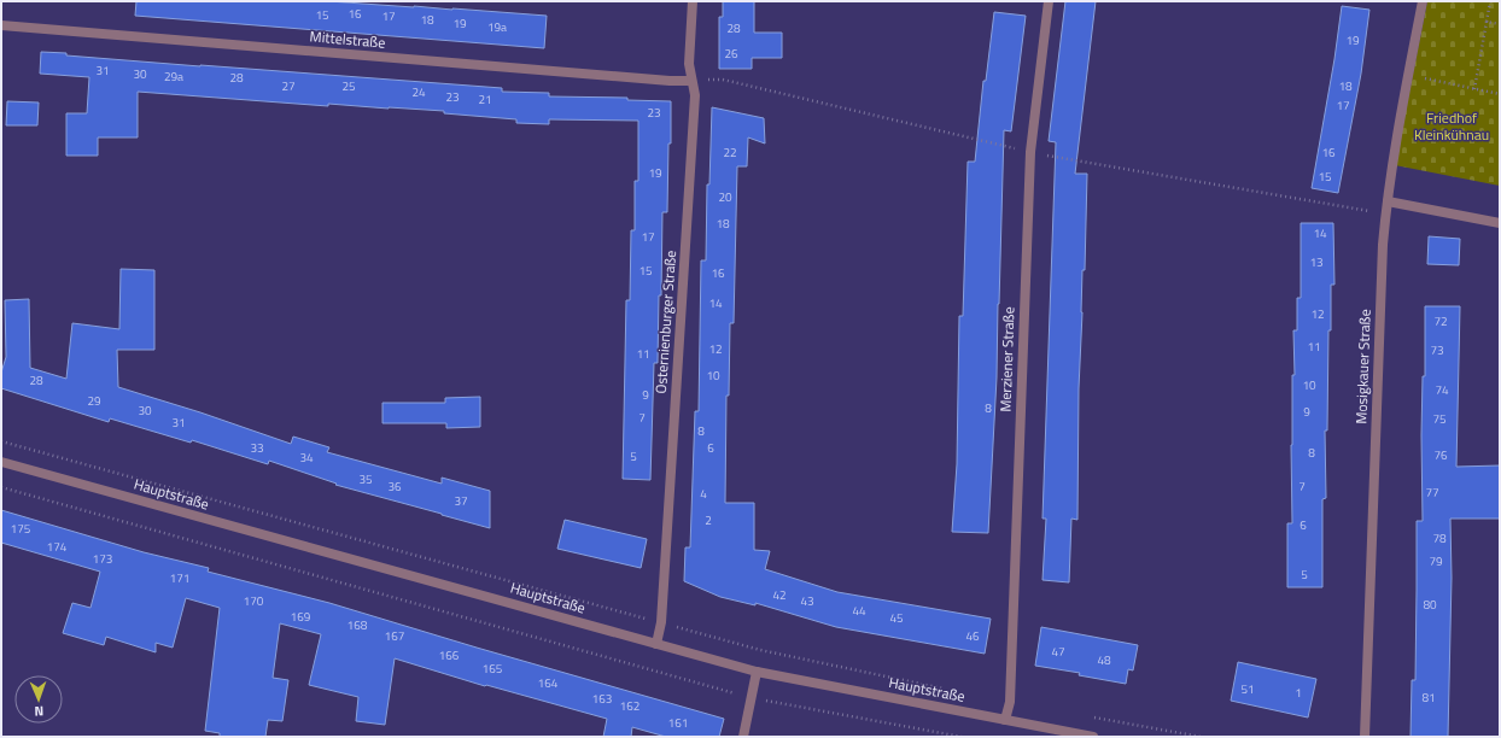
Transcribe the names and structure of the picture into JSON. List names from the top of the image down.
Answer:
{
  "streets": {
    "street": [
      "Mittelstraße",
      "Osternienburger Straße",
      "Merziener Straße",
      "Mosigkauer Straße",
      "Hauptstraße"
    ]
  },
  "crossings": [
    ["Mittelstraße", "Osternienburger Straße"],
    ["Osternienburger Straße", "Hauptstraße"],
    ["Merziener Straße", "Hauptstraße"]
  ],
  "parks": ["Friedhof Kleinkühnau"],
  "house_numbers": [
    "16",
    "15",
    "17",
    "18",
    "19",
    "19a",
    "28",
    "19",
    "26",
    "31",
    "30",
    "29a",
    "28",
    "27",
    "25",
    "18",
    "24",
    "23",
    "21",
    "17",
    "23",
    "22",
    "16",
    "19",
    "15",
    "20",
    "18",
    "14",
    "17",
    "13",
    "15",
    "16",
    "14",
    "12",
    "72",
    "11",
    "12",
    "73",
    "11",
    "10",
    "28",
    "10",
    "74",
    "9",
    "29",
    "8",
    "30",
    "9",
    "7",
    "75",
    "31",
    "8",
    "33",
    "6",
    "8",
    "76",
    "5",
    "34",
    "35",
    "36",
    "7",
    "77",
    "4",
    "37",
    "2",
    "6",
    "175",
    "78",
    "174",
    "173",
    "79",
    "5",
    "171",
    "42",
    "170",
    "43",
    "80",
    "44",
    "169",
    "45",
    "168",
    "167",
    "46",
    "47",
    "166",
    "48",
    "165",
    "164",
    "51",
    "1",
    "81",
    "163",
    "162",
    "161"
  ],
  "north": "bottom"
}
